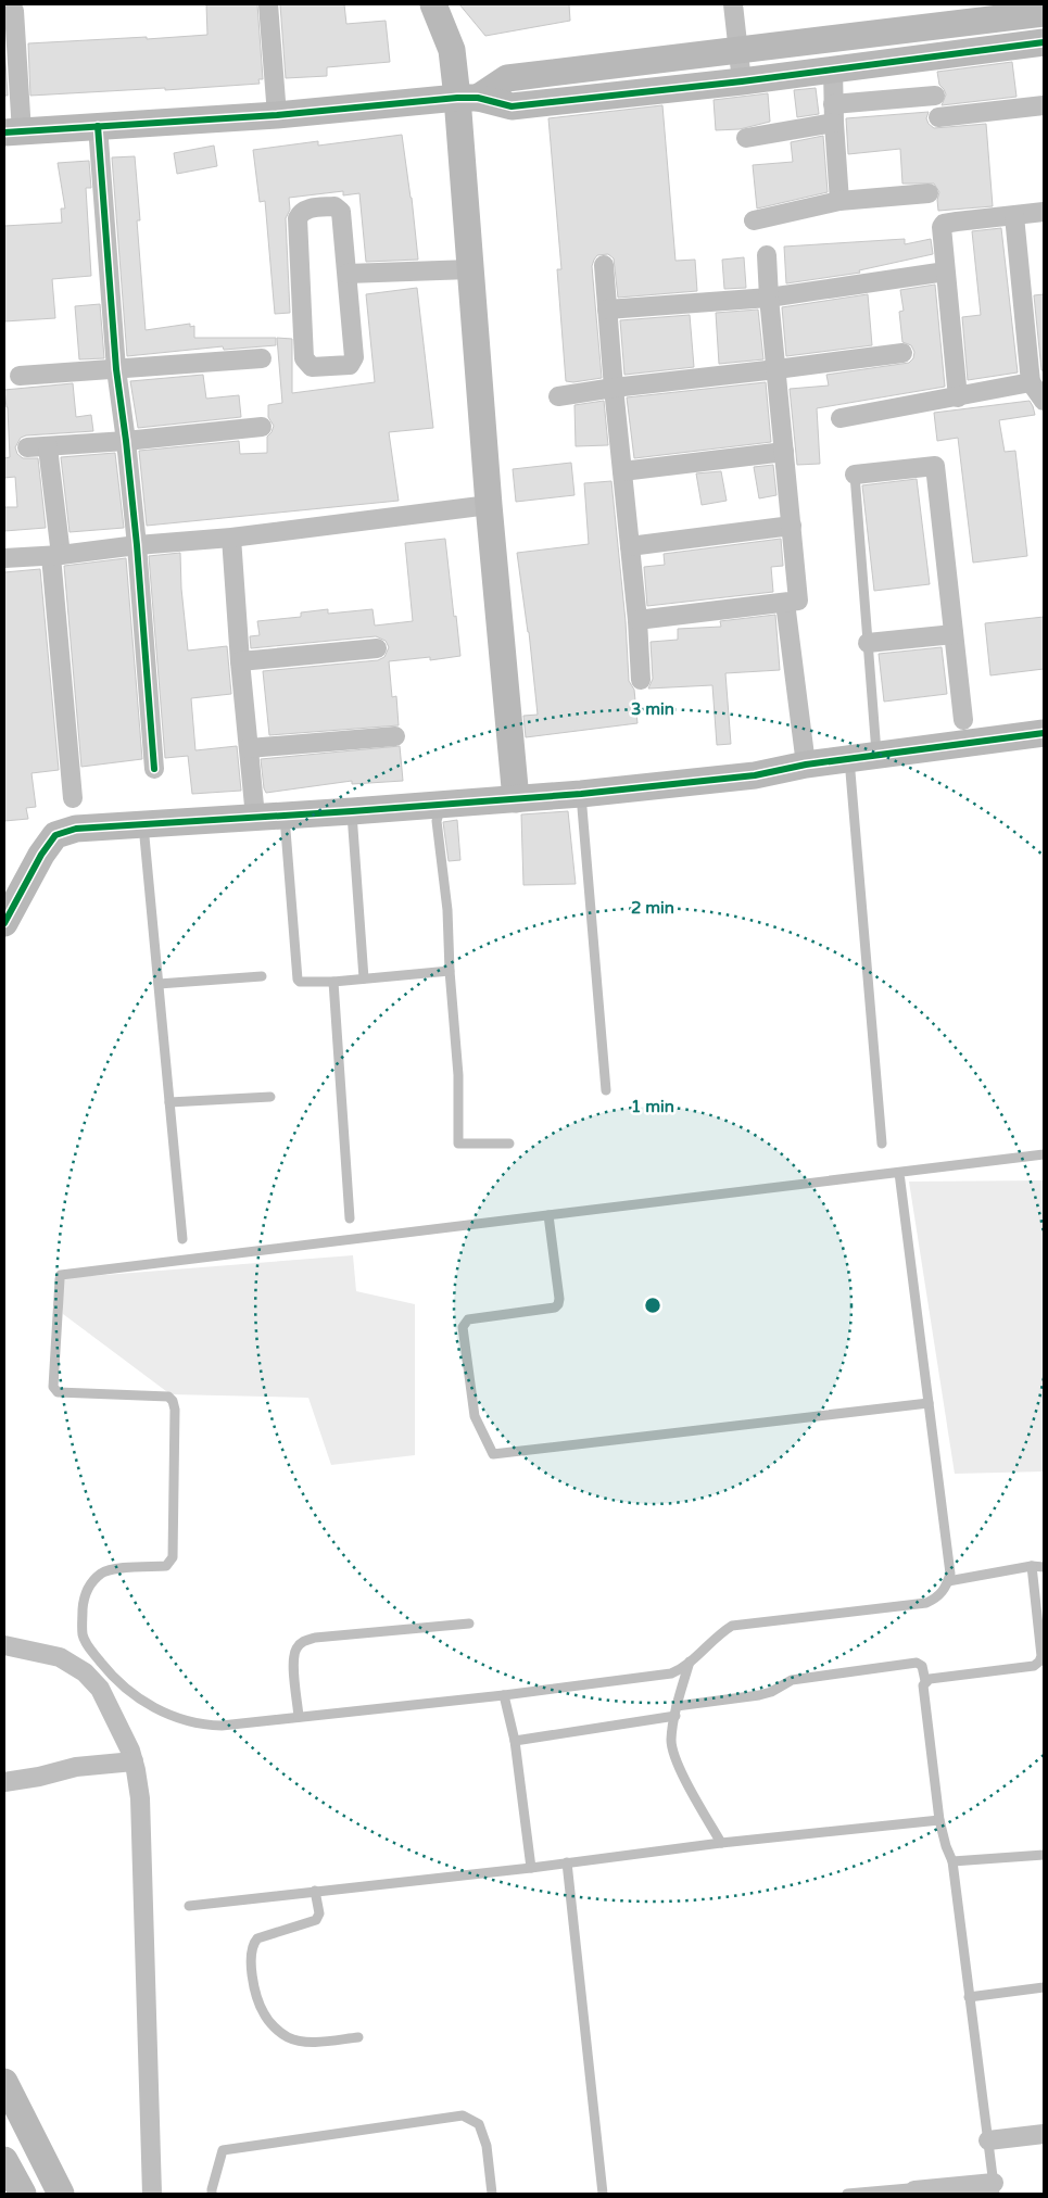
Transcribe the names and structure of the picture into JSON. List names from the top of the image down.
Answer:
{
  "rings": ["3 min", "2 min", "1 min"]
}
